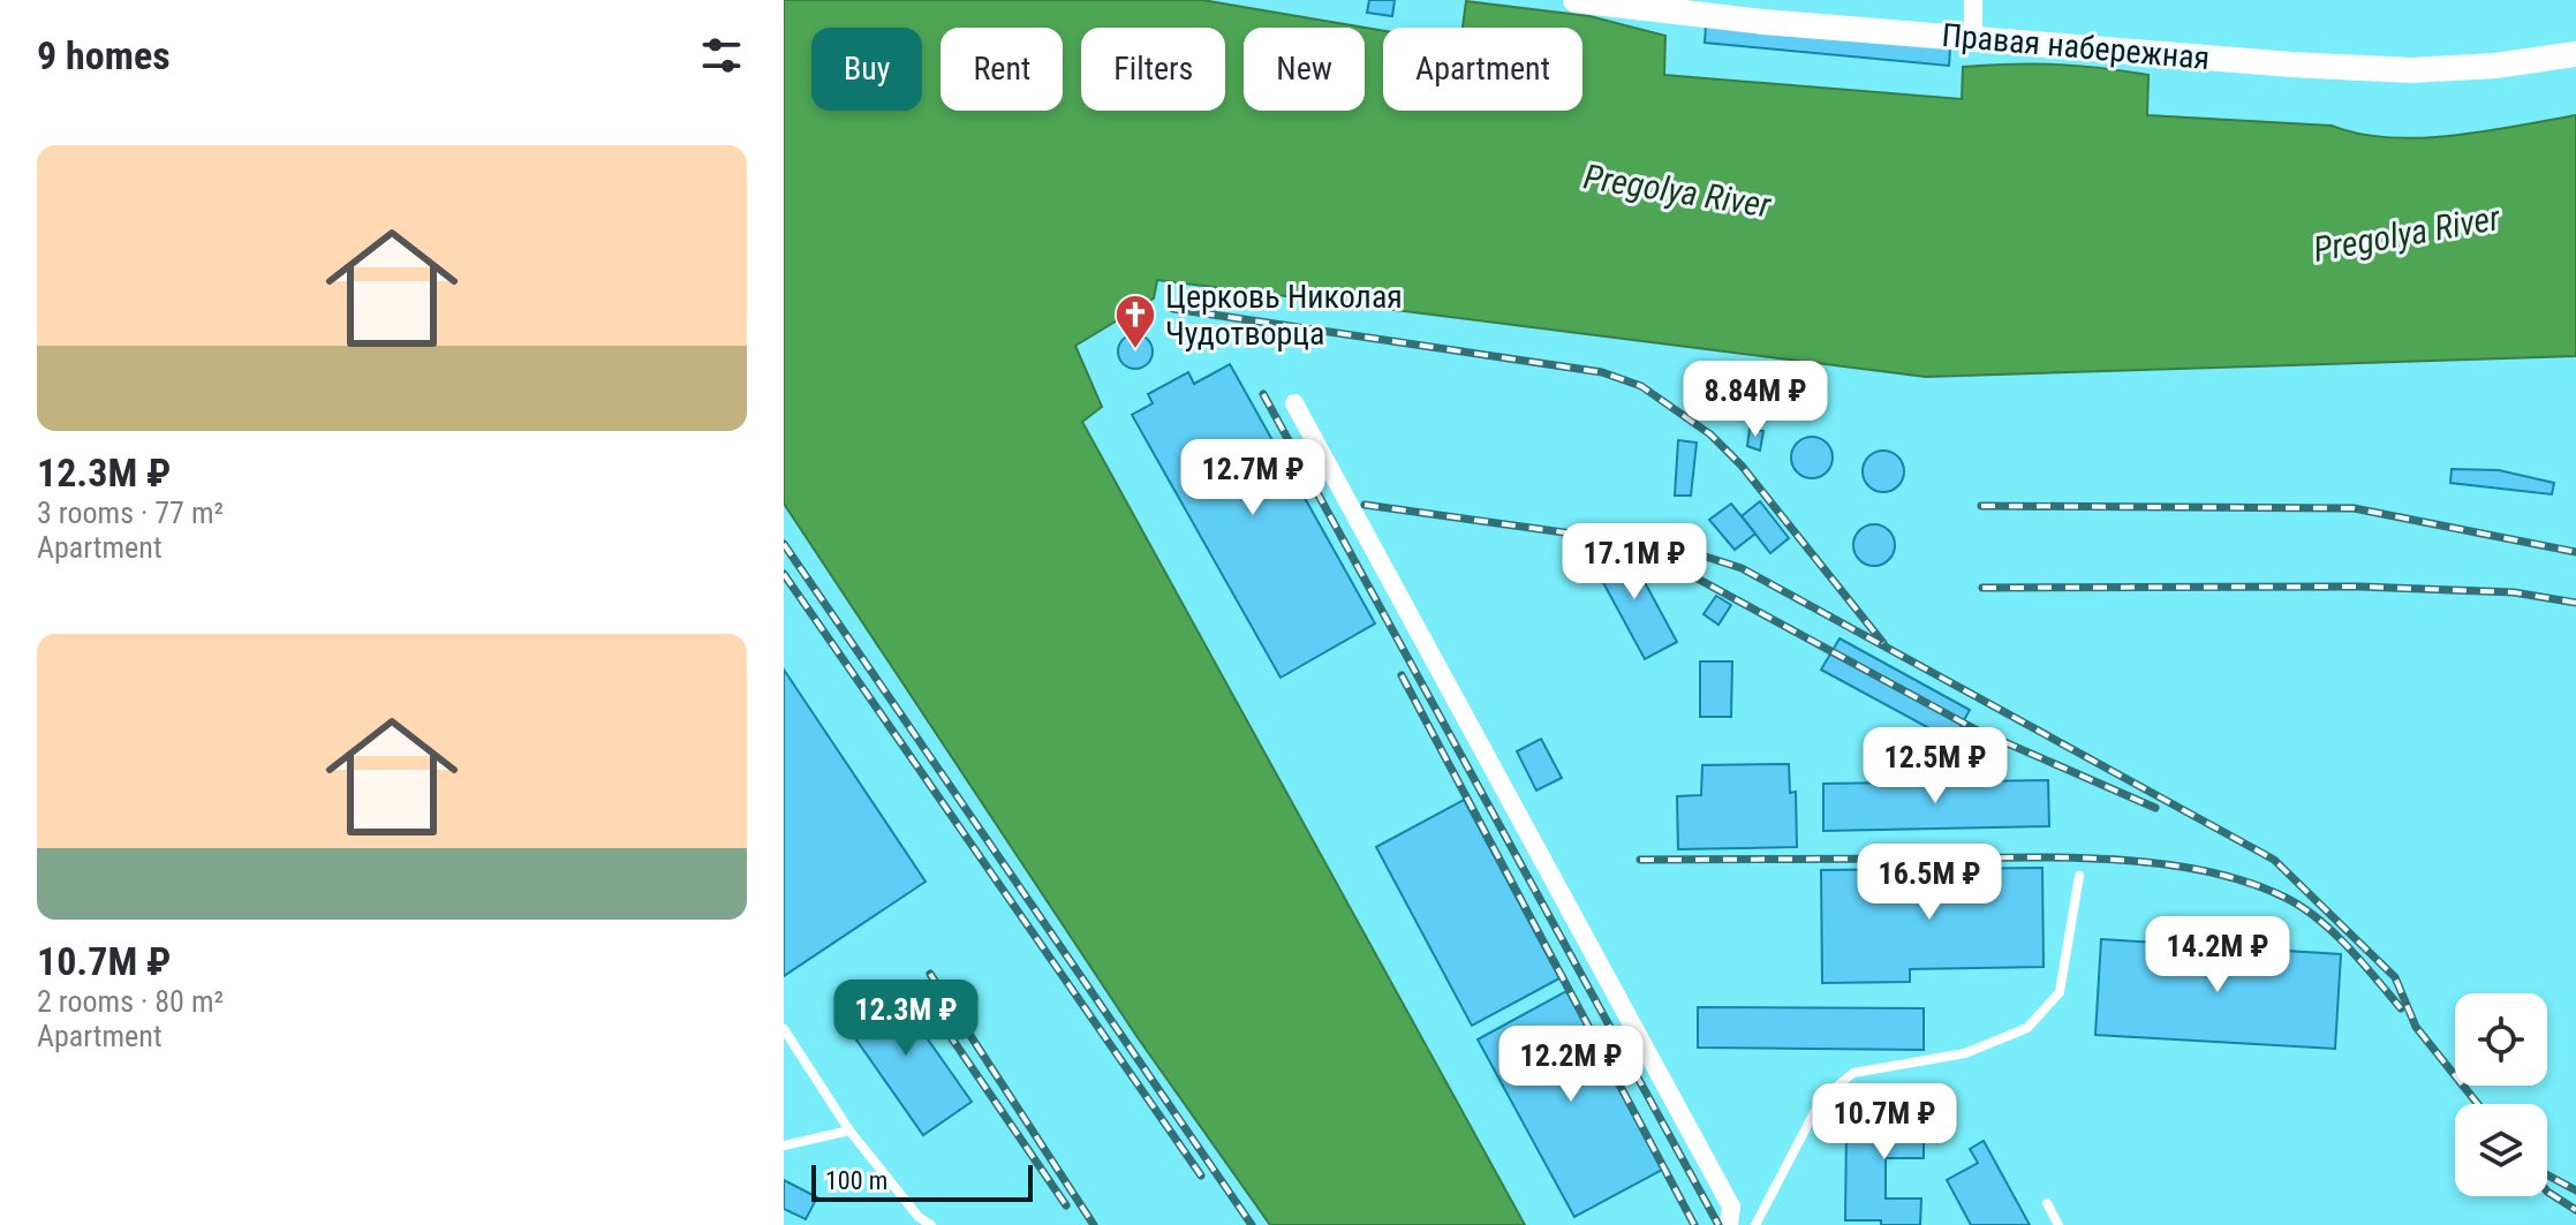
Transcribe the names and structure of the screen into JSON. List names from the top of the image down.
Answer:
{
  "streets": {
    "main road": ["Правая набережная"]
  },
  "water": ["Pregolya River"],
  "places": {
    "church": ["Церковь Николая Чудотворца"]
  },
  "scale_bar": "100 m",
  "page": {
    "heading": "9 homes",
    "chip": [
      "Buy",
      "Rent",
      "Filters",
      "New",
      "Apartment"
    ],
    "list": [
      {
        "name": "12.3M ₽",
        "note": "3 rooms · 77 m² · Apartment"
      },
      {
        "name": "10.7M ₽",
        "note": "2 rooms · 80 m² · Apartment"
      }
    ],
    "price": [
      "8.84M ₽",
      "12.7M ₽",
      "17.1M ₽",
      "12.5M ₽",
      "16.5M ₽",
      "14.2M ₽",
      "12.3M ₽",
      "12.2M ₽",
      "10.7M ₽"
    ],
    "scale": "100 m"
  }
}
